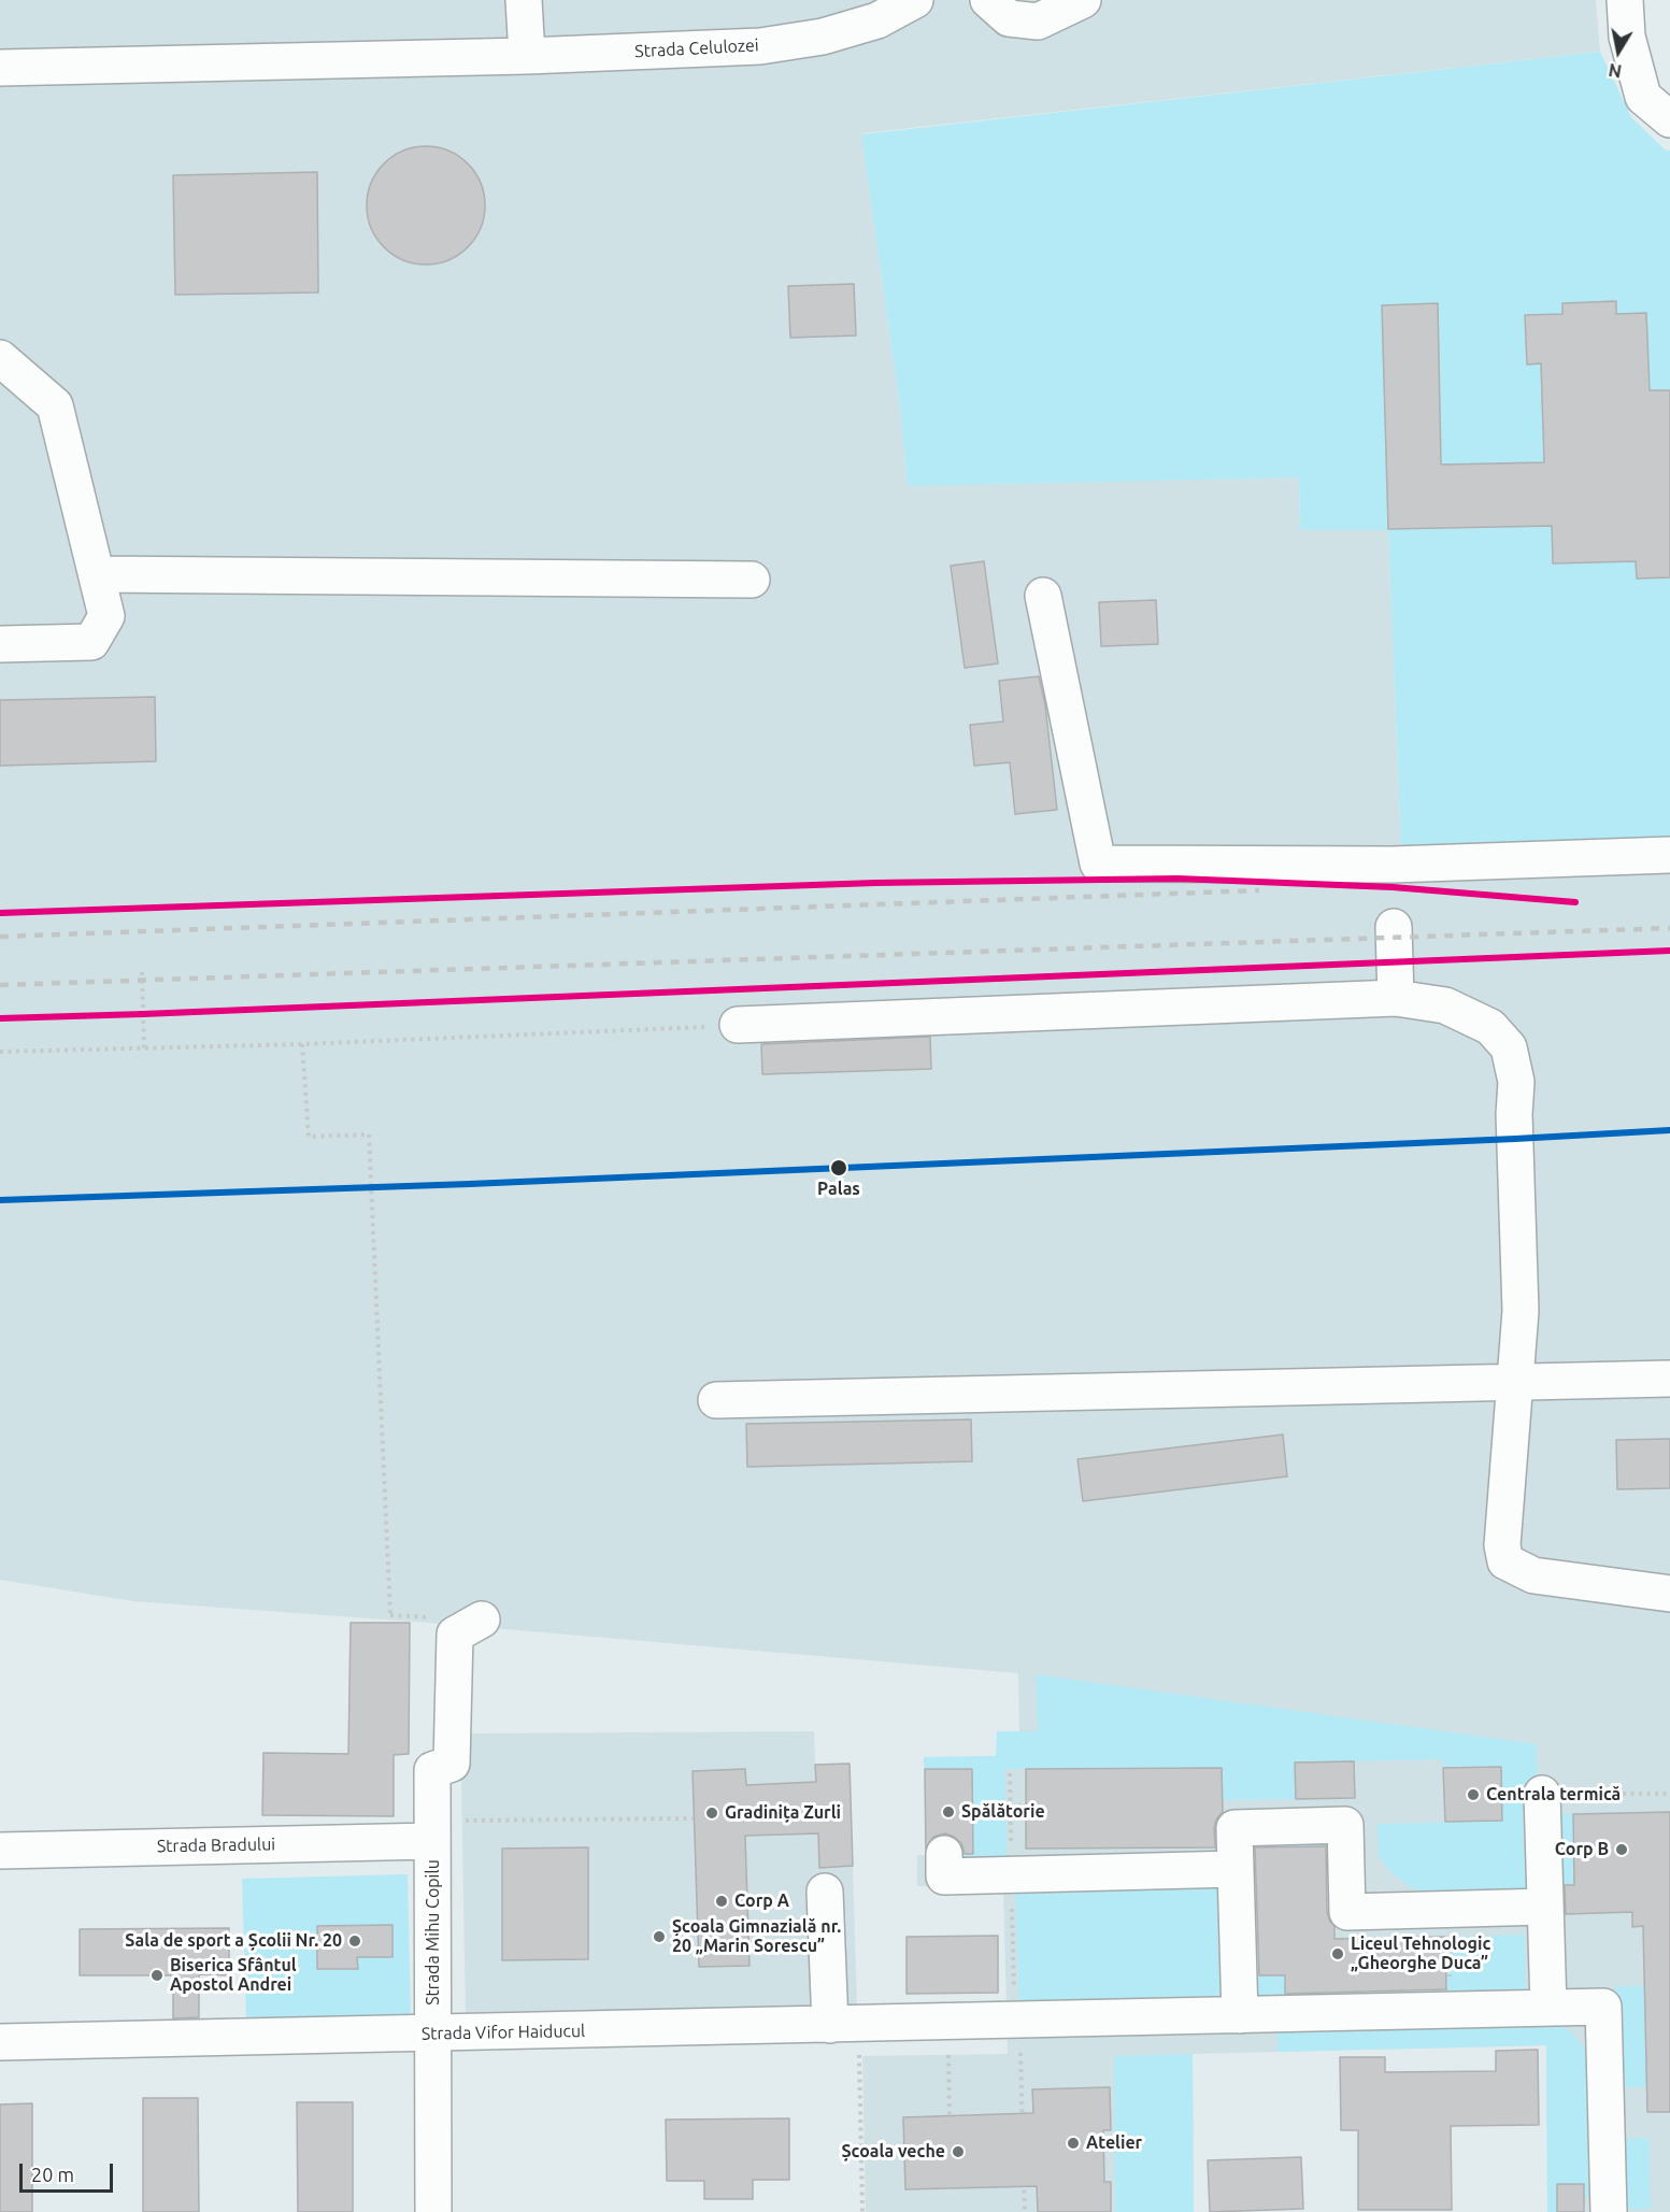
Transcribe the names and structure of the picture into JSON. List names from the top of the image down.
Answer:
{
  "streets": {
    "street": [
      "Strada Celulozei",
      "Strada Bradului",
      "Strada Mihu Copilu",
      "Strada Vifor Haiducul"
    ]
  },
  "crossings": [
    ["Strada Bradului", "Strada Mihu Copilu"],
    ["Strada Mihu Copilu", "Strada Vifor Haiducul"]
  ],
  "places": [
    "Palas",
    "Centrala termică",
    "Spălătorie",
    "Gradinița Zurli",
    "Corp B",
    "Corp A",
    "Școala Gimnazială nr. 20 „Marin Sorescu”",
    "Sala de sport a Școlii Nr. 20",
    "Liceul Tehnologic „Gheorghe Duca”",
    "Biserica Sfântul Apostol Andrei",
    "Atelier",
    "Școala veche"
  ],
  "scale_bar": "20 m",
  "north": "bottom"
}
